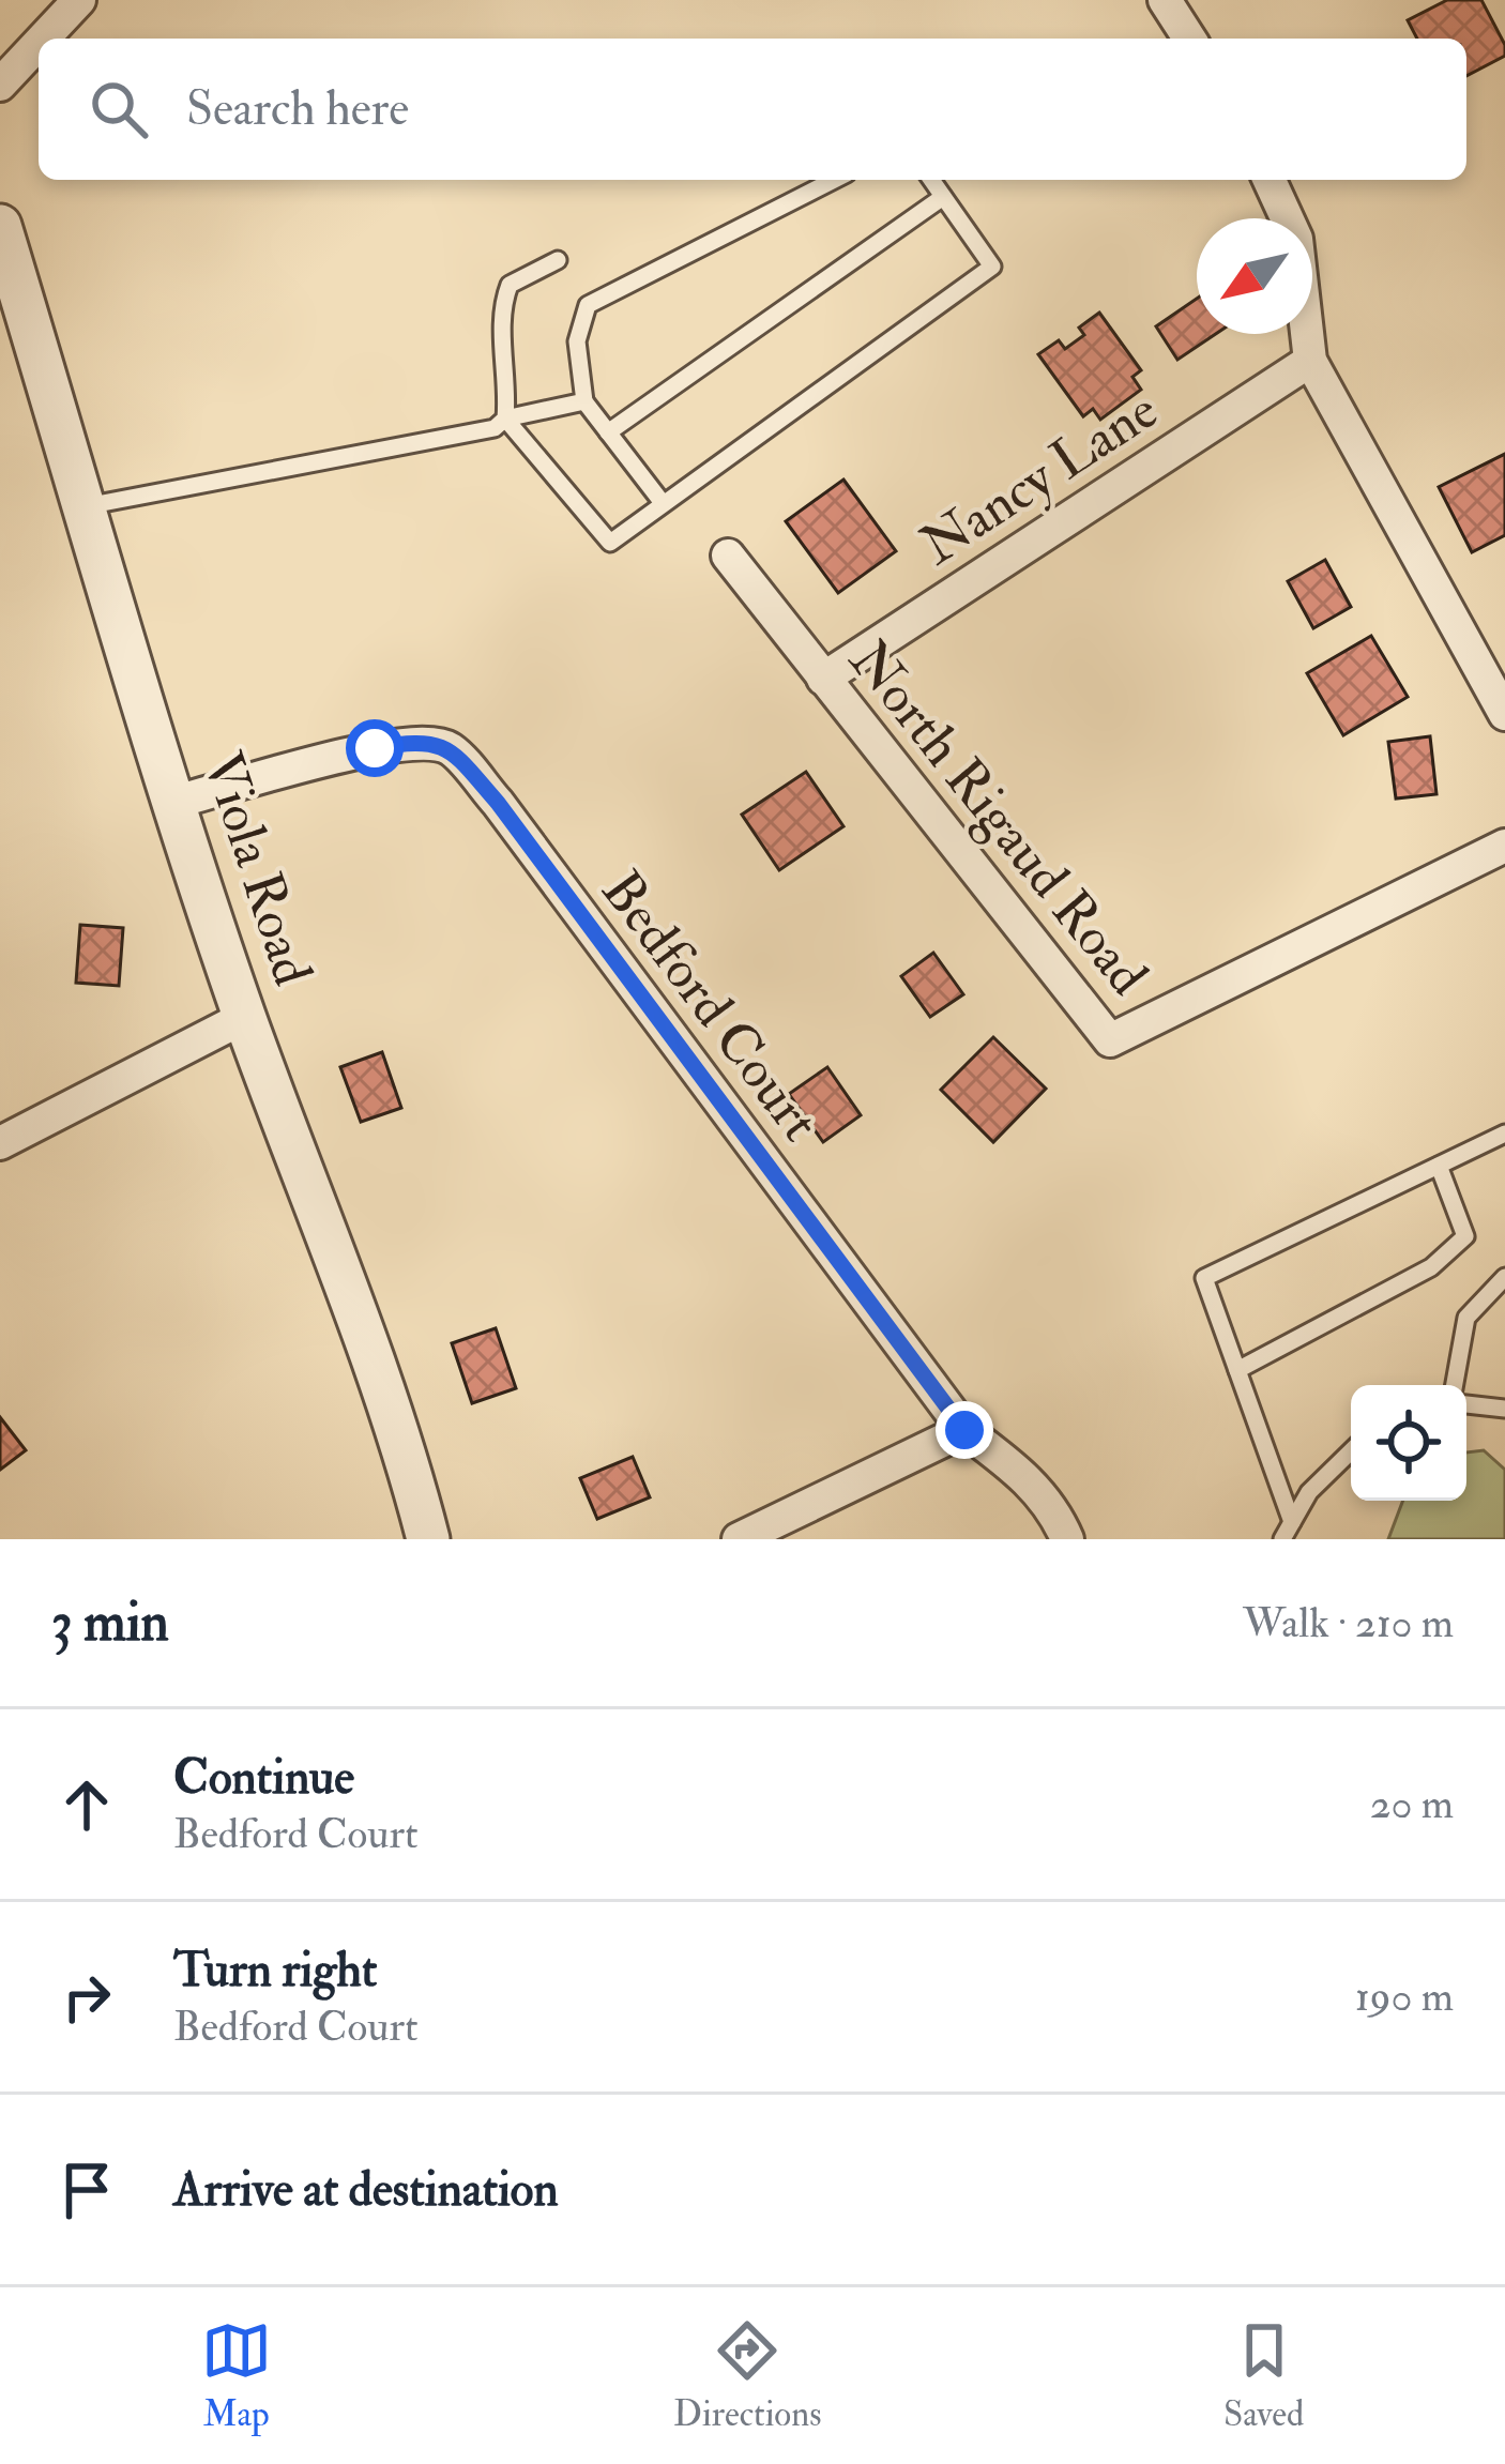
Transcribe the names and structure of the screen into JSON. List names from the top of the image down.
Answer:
{
  "streets": {
    "street": [
      "Nancy Lane",
      "North Rigaud Road",
      "Viola Road",
      "Bedford Court"
    ]
  },
  "crossings": [
    ["Nancy Lane", "North Rigaud Road"],
    ["Viola Road", "Bedford Court"]
  ],
  "north": "bottom left",
  "page": {
    "search": "Search here",
    "heading": ["3 min", "Walk · 210 m"],
    "list": [
      ["Continue", "Bedford Court", "20 m"],
      ["Turn right", "Bedford Court", "190 m"],
      "Arrive at destination"
    ],
    "nav": ["Map", "Directions", "Saved"]
  }
}
